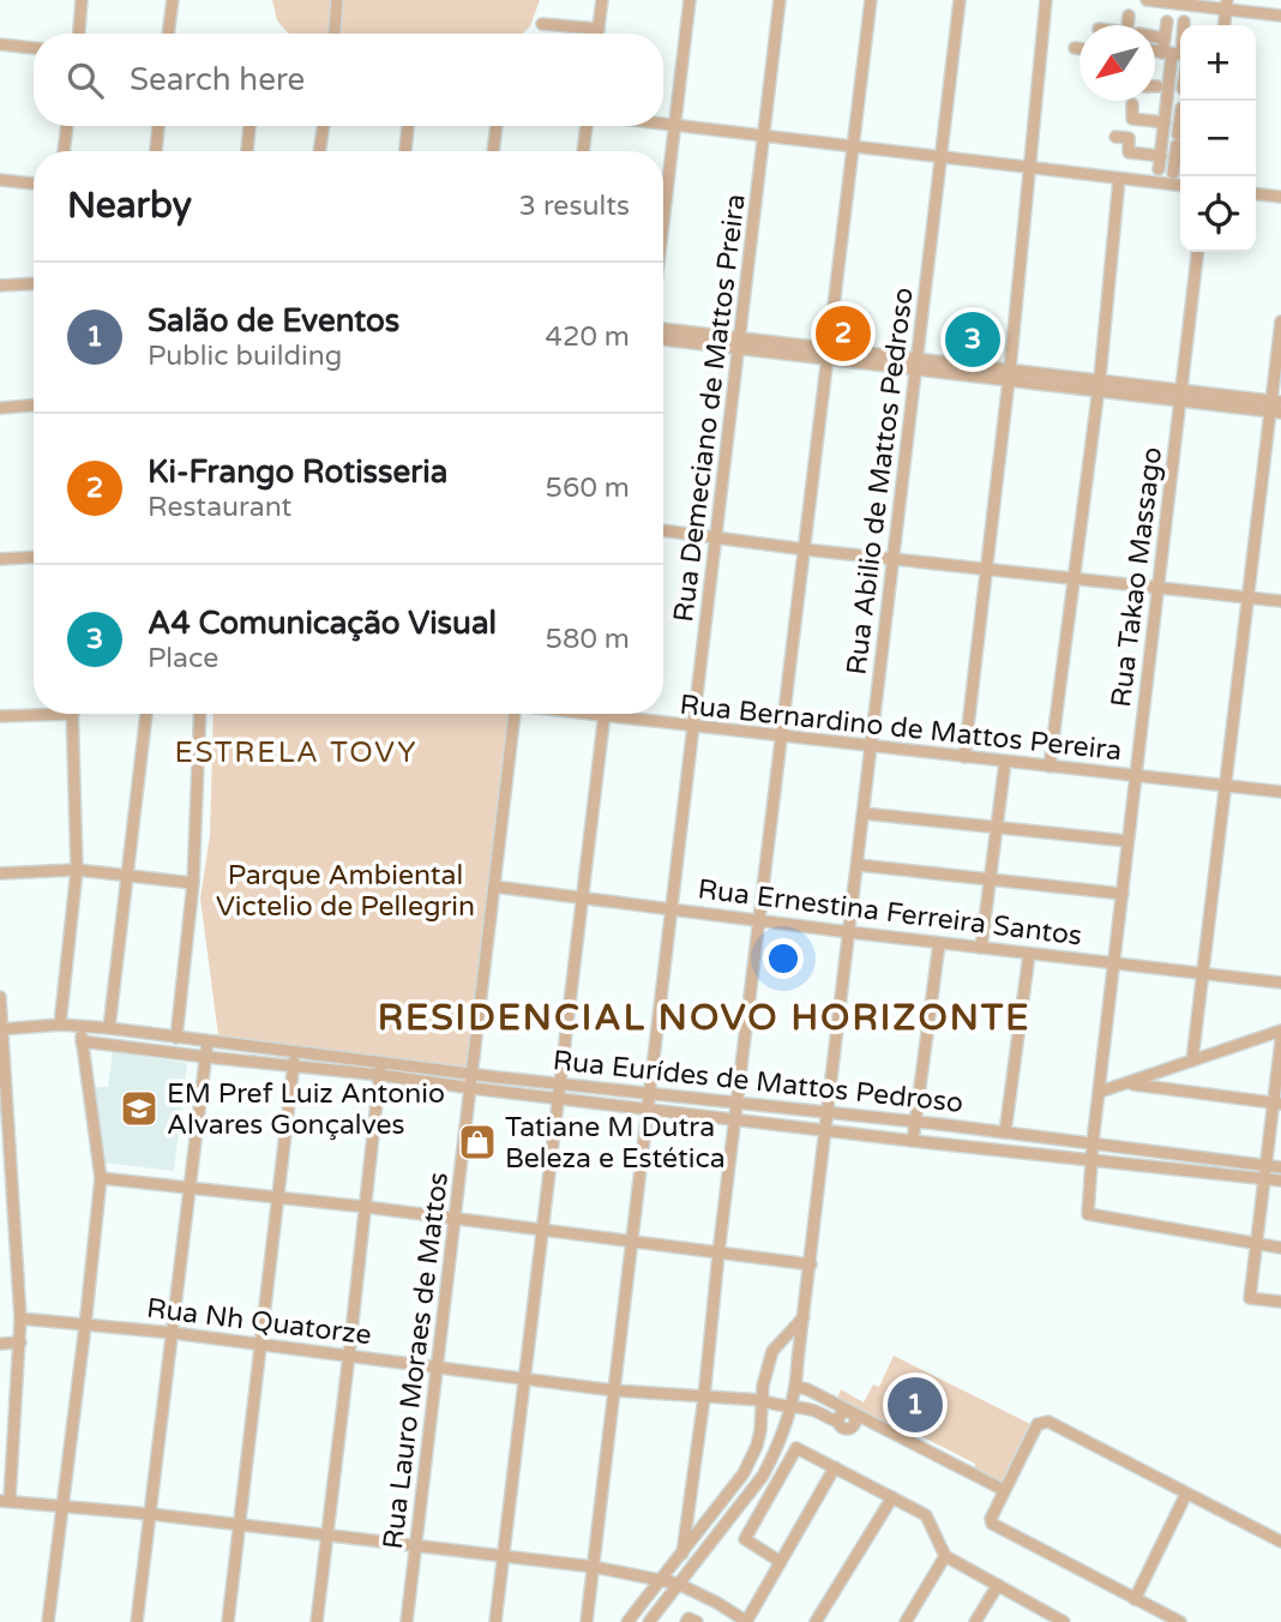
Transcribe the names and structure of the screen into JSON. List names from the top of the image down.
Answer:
{
  "streets": {
    "street": [
      "Rua Demeciano de Mattos Preira",
      "Rua Abilio de Mattos Pedroso",
      "Rua Takao Massago",
      "Rua Bernardino de Mattos Pereira",
      "Rua Ernestina Ferreira Santos",
      "Rua Eurídes de Mattos Pedroso",
      "Rua Nh Quatorze",
      "Rua Lauro Moraes de Mattos"
    ]
  },
  "crossings": [
    ["Rua Demeciano de Mattos Preira", "Rua Bernardino de Mattos Pereira"],
    ["Rua Demeciano de Mattos Preira", "Rua Ernestina Ferreira Santos"],
    ["Rua Demeciano de Mattos Preira", "Rua Eurídes de Mattos Pedroso"],
    ["Rua Demeciano de Mattos Preira", "Rua Nh Quatorze"],
    ["Rua Abilio de Mattos Pedroso", "Rua Bernardino de Mattos Pereira"],
    ["Rua Abilio de Mattos Pedroso", "Rua Ernestina Ferreira Santos"],
    ["Rua Abilio de Mattos Pedroso", "Rua Eurídes de Mattos Pedroso"],
    ["Rua Abilio de Mattos Pedroso", "Rua Nh Quatorze"],
    ["Rua Takao Massago", "Rua Bernardino de Mattos Pereira"],
    ["Rua Takao Massago", "Rua Ernestina Ferreira Santos"],
    ["Rua Takao Massago", "Rua Eurídes de Mattos Pedroso"],
    ["Rua Ernestina Ferreira Santos", "Rua Lauro Moraes de Mattos"],
    ["Rua Eurídes de Mattos Pedroso", "Rua Lauro Moraes de Mattos"],
    ["Rua Nh Quatorze", "Rua Lauro Moraes de Mattos"]
  ],
  "districts": ["ESTRELA TOVY", "RESIDENCIAL NOVO HORIZONTE"],
  "parks": ["Parque Ambiental Victelio de Pellegrin"],
  "places": {
    "school or university": ["EM Pref Luiz Antonio Alvares Gonçalves"],
    "shop": ["Tatiane M Dutra Beleza e Estética"]
  },
  "north": "bottom left",
  "page": {
    "map_buttons": ["+", "−"],
    "search": "Search here",
    "heading": ["Nearby", "3 results"],
    "list": [
      {
        "mark": "1",
        "name": "Salão de Eventos",
        "note": "Public building",
        "value": "420 m"
      },
      {
        "mark": "2",
        "name": "Ki-Frango Rotisseria",
        "note": "Restaurant",
        "value": "560 m"
      },
      {
        "mark": "3",
        "name": "A4 Comunicação Visual",
        "note": "Place",
        "value": "580 m"
      }
    ],
    "pins": ["2", "3", "1"]
  }
}
